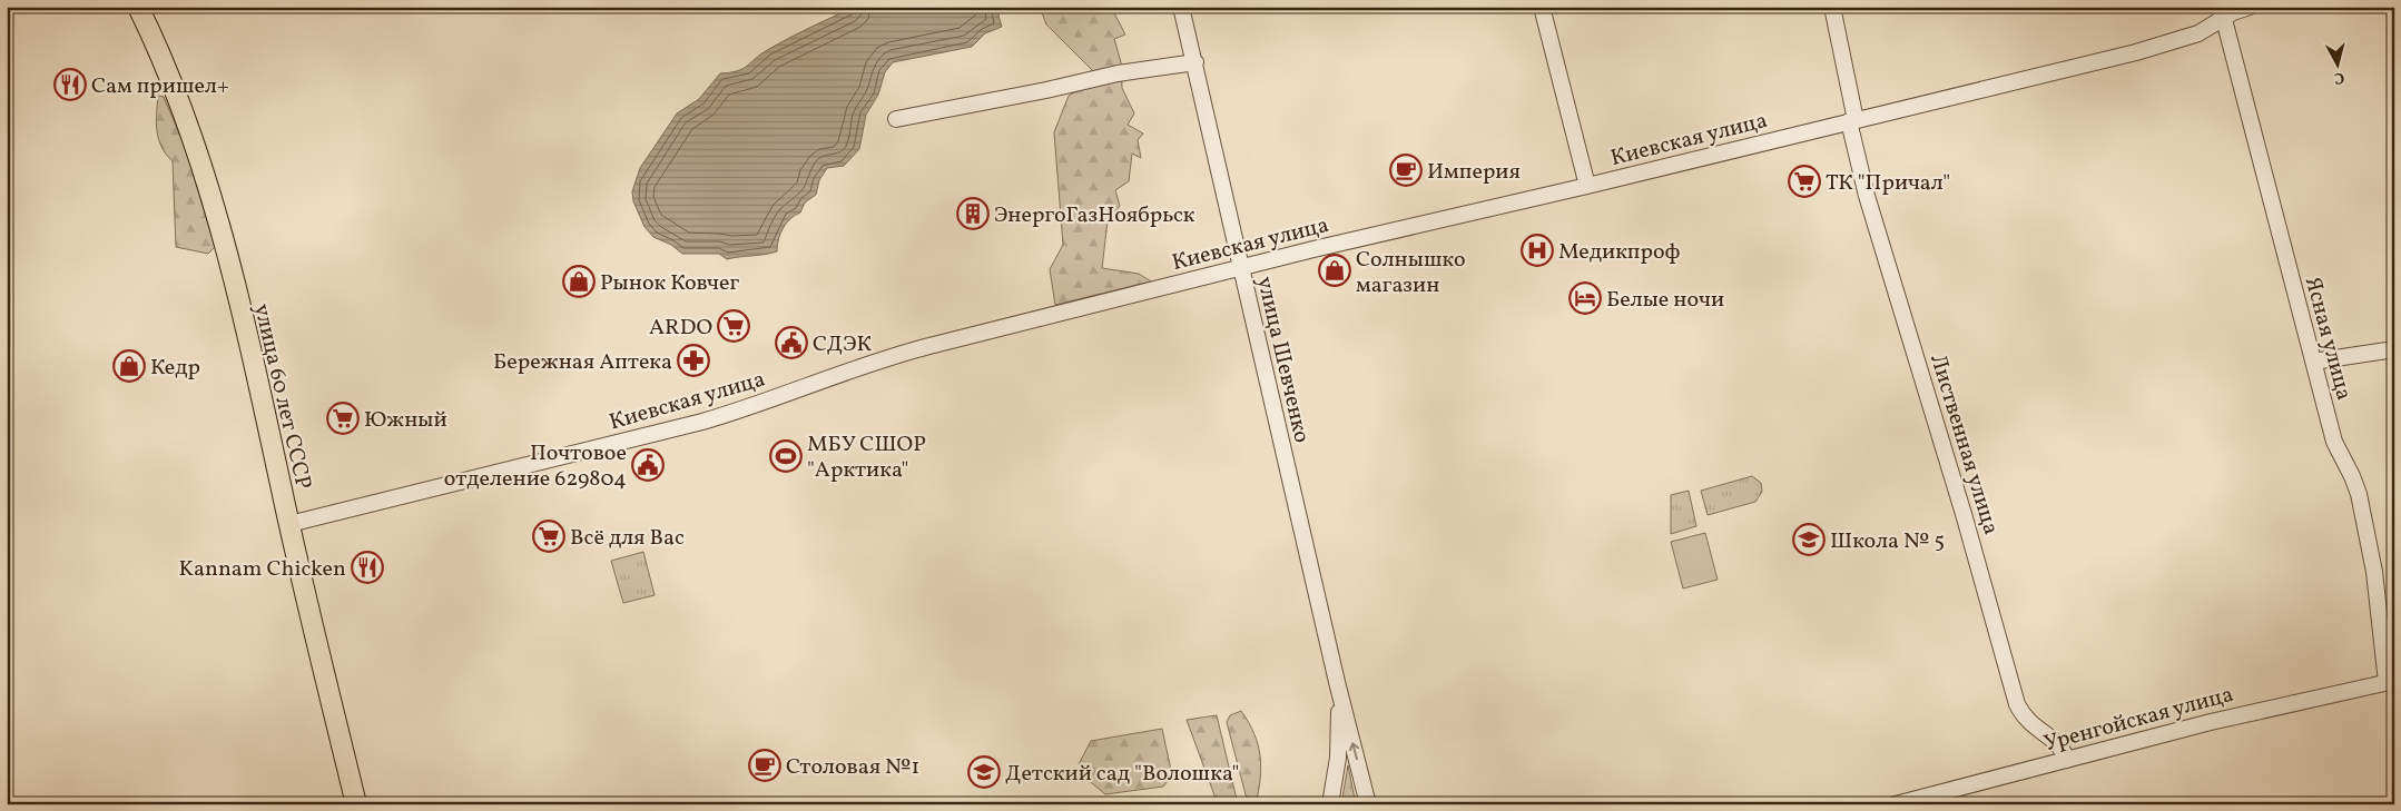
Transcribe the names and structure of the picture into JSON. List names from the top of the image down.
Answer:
{
  "streets": {
    "main road": ["улица 60 лет СССР"],
    "street": [
      "Киевская улица",
      "Ясная улица",
      "улица Шевченко",
      "Лиственная улица",
      "Уренгойская улица"
    ]
  },
  "crossings": [
    ["Киевская улица", "Ясная улица"],
    ["Киевская улица", "улица Шевченко"],
    ["Киевская улица", "улица 60 лет СССР"],
    ["Киевская улица", "Лиственная улица"],
    ["Ясная улица", "Уренгойская улица"],
    ["Лиственная улица", "Уренгойская улица"]
  ],
  "places": {
    "restaurant": ["Сам пришел+", "Kannam Chicken"],
    "cafe": ["Империя", "Столовая №1"],
    "supermarket": [
      "ТК \"Причал\"",
      "ARDO",
      "Южный",
      "Всё для Вас"
    ],
    "building": ["ЭнергоГазНоябрьск"],
    "hospital": ["Медикпроф"],
    "shop": ["Солнышко магазин", "Рынок Ковчег", "Кедр"],
    "hotel": ["Белые ночи"],
    "public building": ["СДЭК", "Почтовое отделение 629804"],
    "pharmacy": ["Бережная Аптека"],
    "sports": ["МБУ СШОР \"Арктика\""],
    "school or university": ["Школа № 5", "Детский сад \"Волошка\""]
  },
  "north": "bottom"
}
